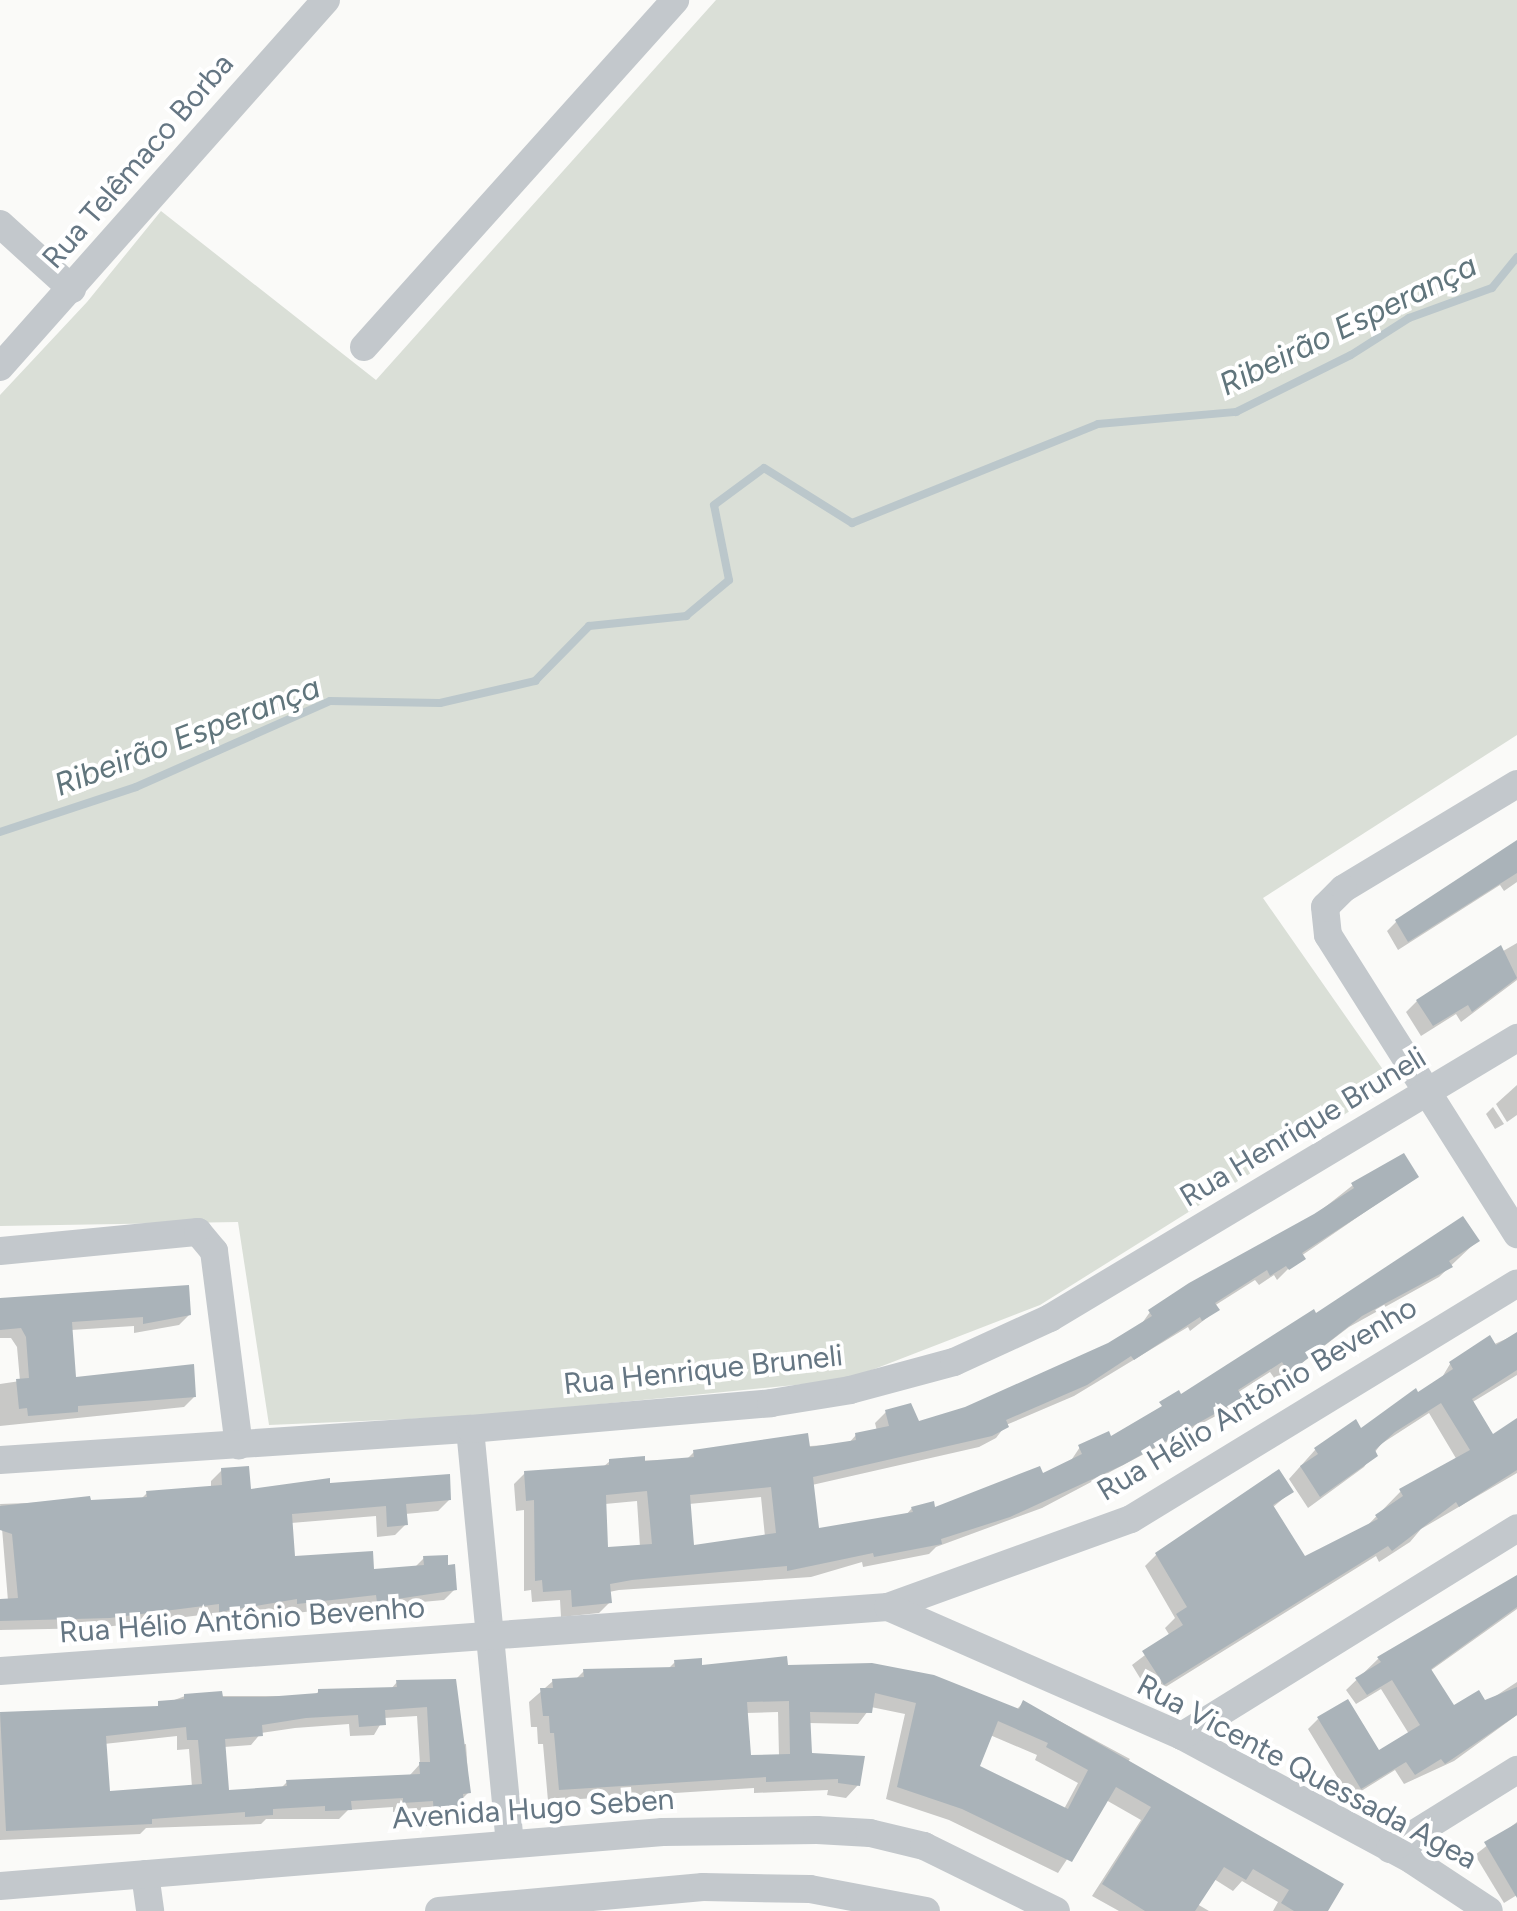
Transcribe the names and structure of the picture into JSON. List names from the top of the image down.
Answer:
{
  "streets": {
    "street": [
      "Rua Telêmaco Borba",
      "Rua Henrique Bruneli",
      "Rua Hélio Antônio Bevenho",
      "Rua Vicente Quessada Agea",
      "Avenida Hugo Seben"
    ]
  },
  "crossings": [
    ["Rua Hélio Antônio Bevenho", "Rua Vicente Quessada Agea"]
  ],
  "water": ["Ribeirão Esperança"]
}
